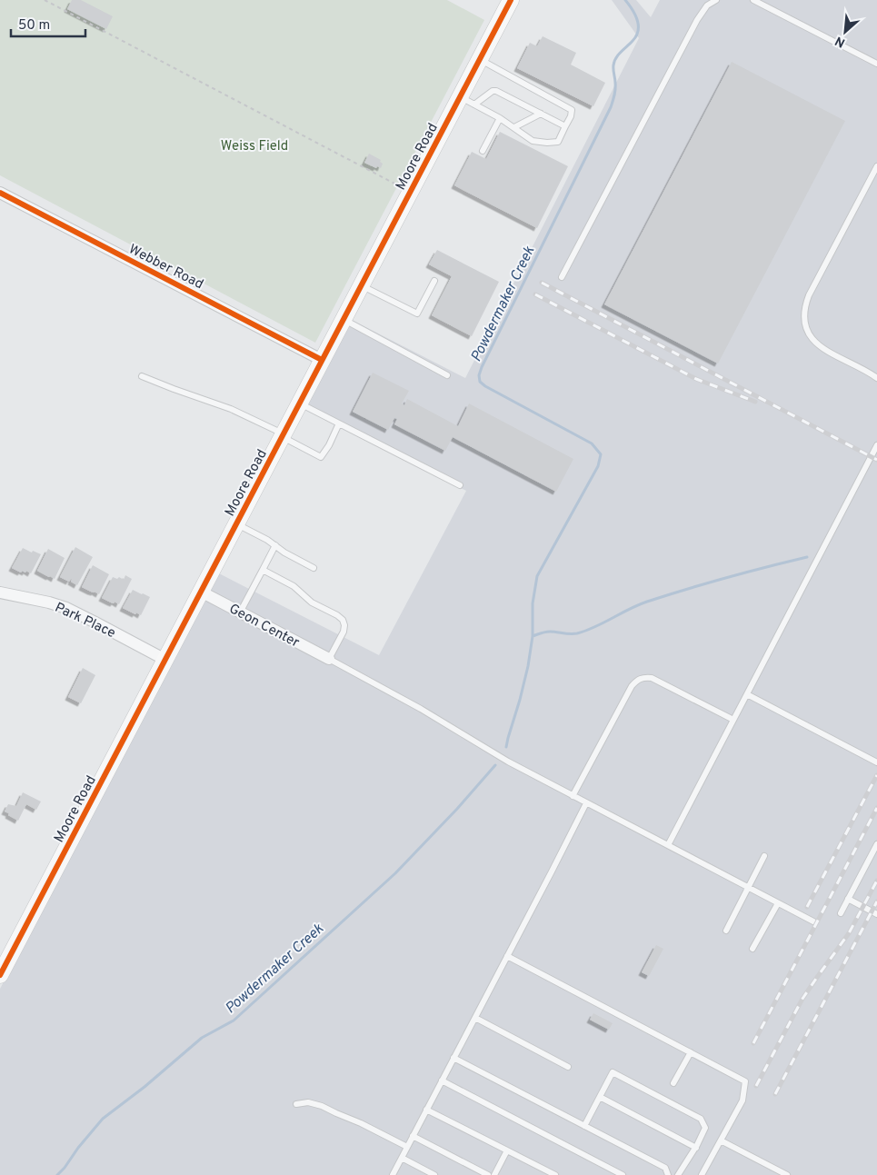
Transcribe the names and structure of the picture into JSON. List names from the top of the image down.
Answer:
{
  "streets": {
    "street": [
      "Moore Road",
      "Webber Road",
      "Park Place",
      "Geon Center"
    ]
  },
  "crossings": [
    ["Moore Road", "Webber Road"],
    ["Moore Road", "Park Place"],
    ["Moore Road", "Geon Center"]
  ],
  "water": ["Powdermaker Creek"],
  "parks": ["Weiss Field"],
  "scale_bar": "50 m",
  "north": "bottom left"
}
